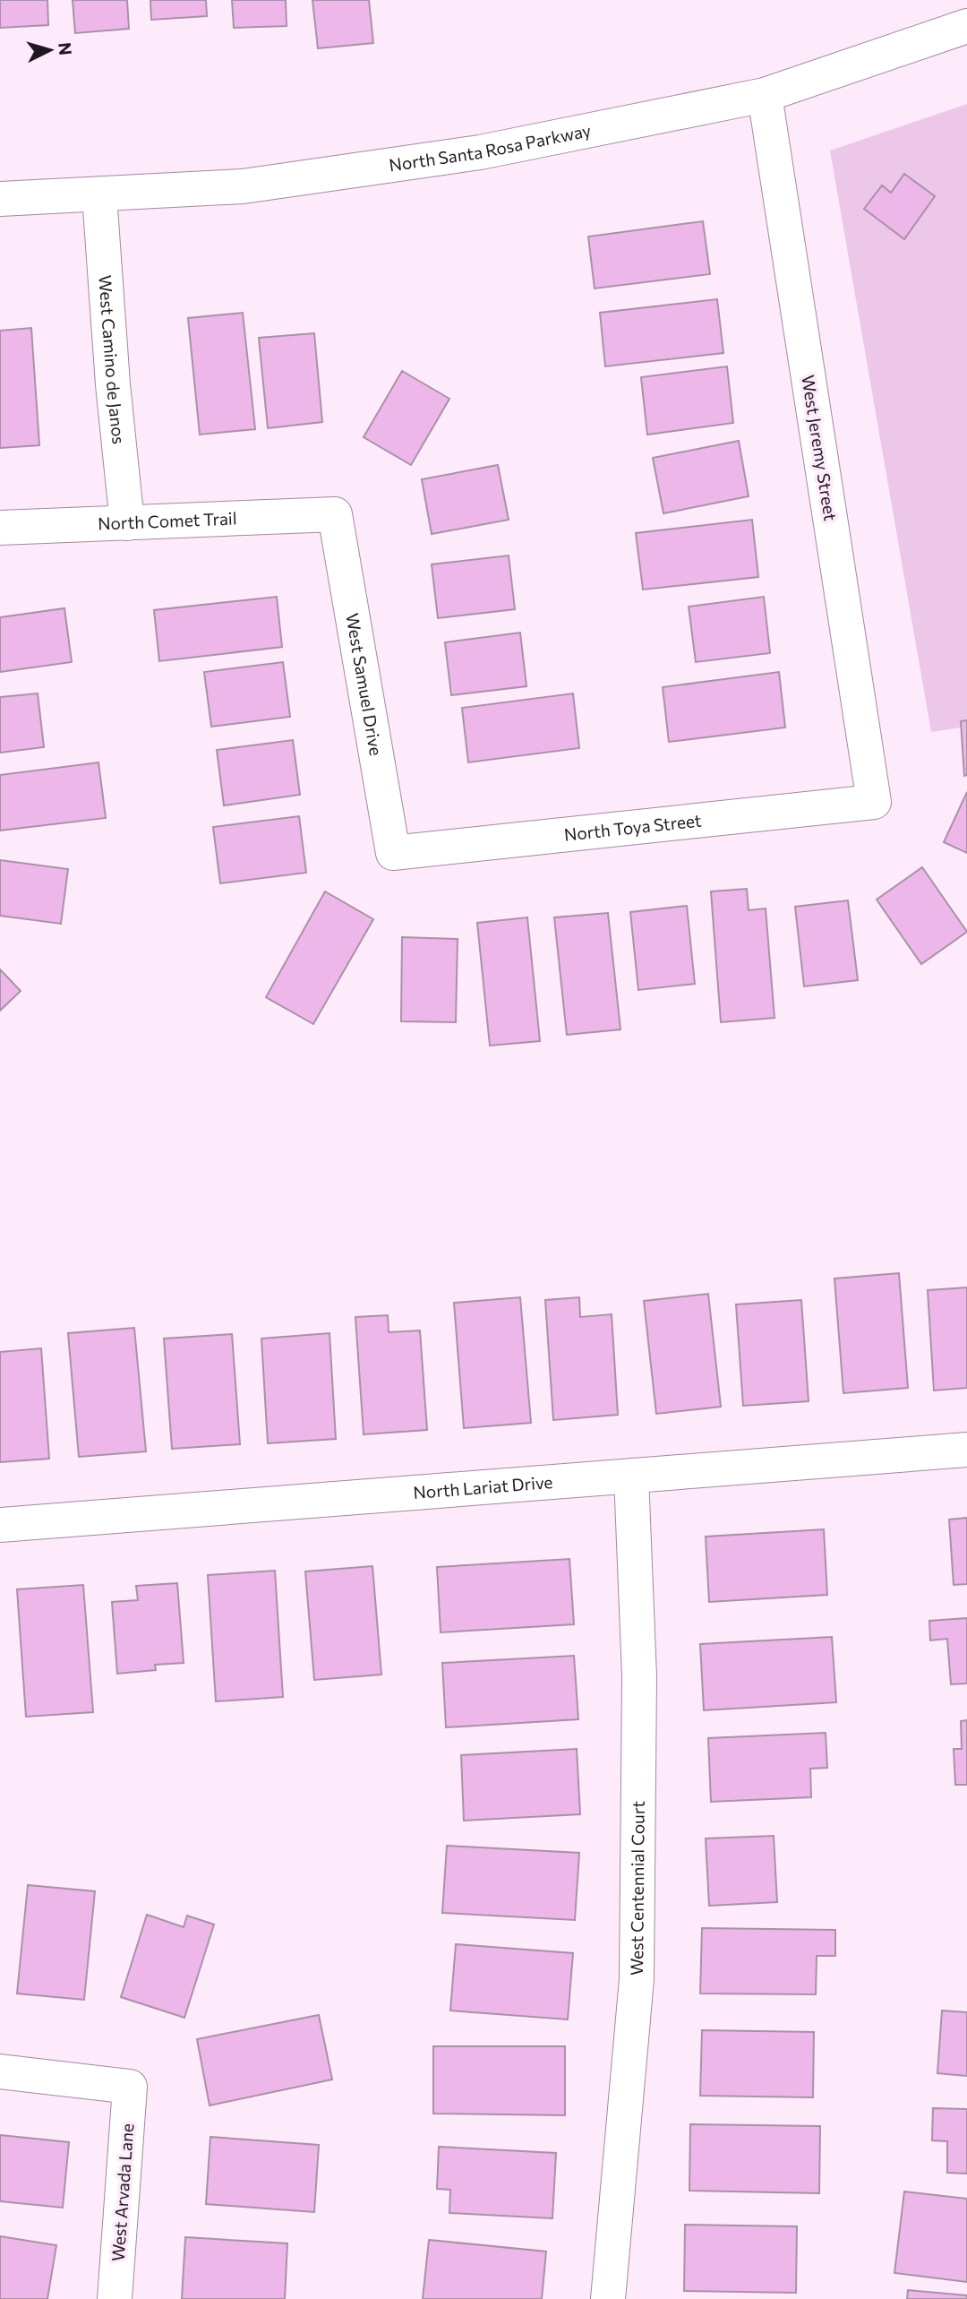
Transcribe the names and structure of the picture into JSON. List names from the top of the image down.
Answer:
{
  "streets": {
    "street": [
      "North Santa Rosa Parkway",
      "West Camino de Janos",
      "West Jeremy Street",
      "North Comet Trail",
      "West Samuel Drive",
      "North Toya Street",
      "North Lariat Drive",
      "West Centennial Court",
      "West Arvada Lane"
    ]
  },
  "crossings": [
    ["North Santa Rosa Parkway", "West Camino de Janos"],
    ["North Santa Rosa Parkway", "West Jeremy Street"],
    ["West Camino de Janos", "North Comet Trail"],
    ["West Jeremy Street", "North Toya Street"],
    ["North Comet Trail", "West Samuel Drive"],
    ["West Samuel Drive", "North Toya Street"],
    ["North Lariat Drive", "West Centennial Court"]
  ],
  "north": "right"
}
